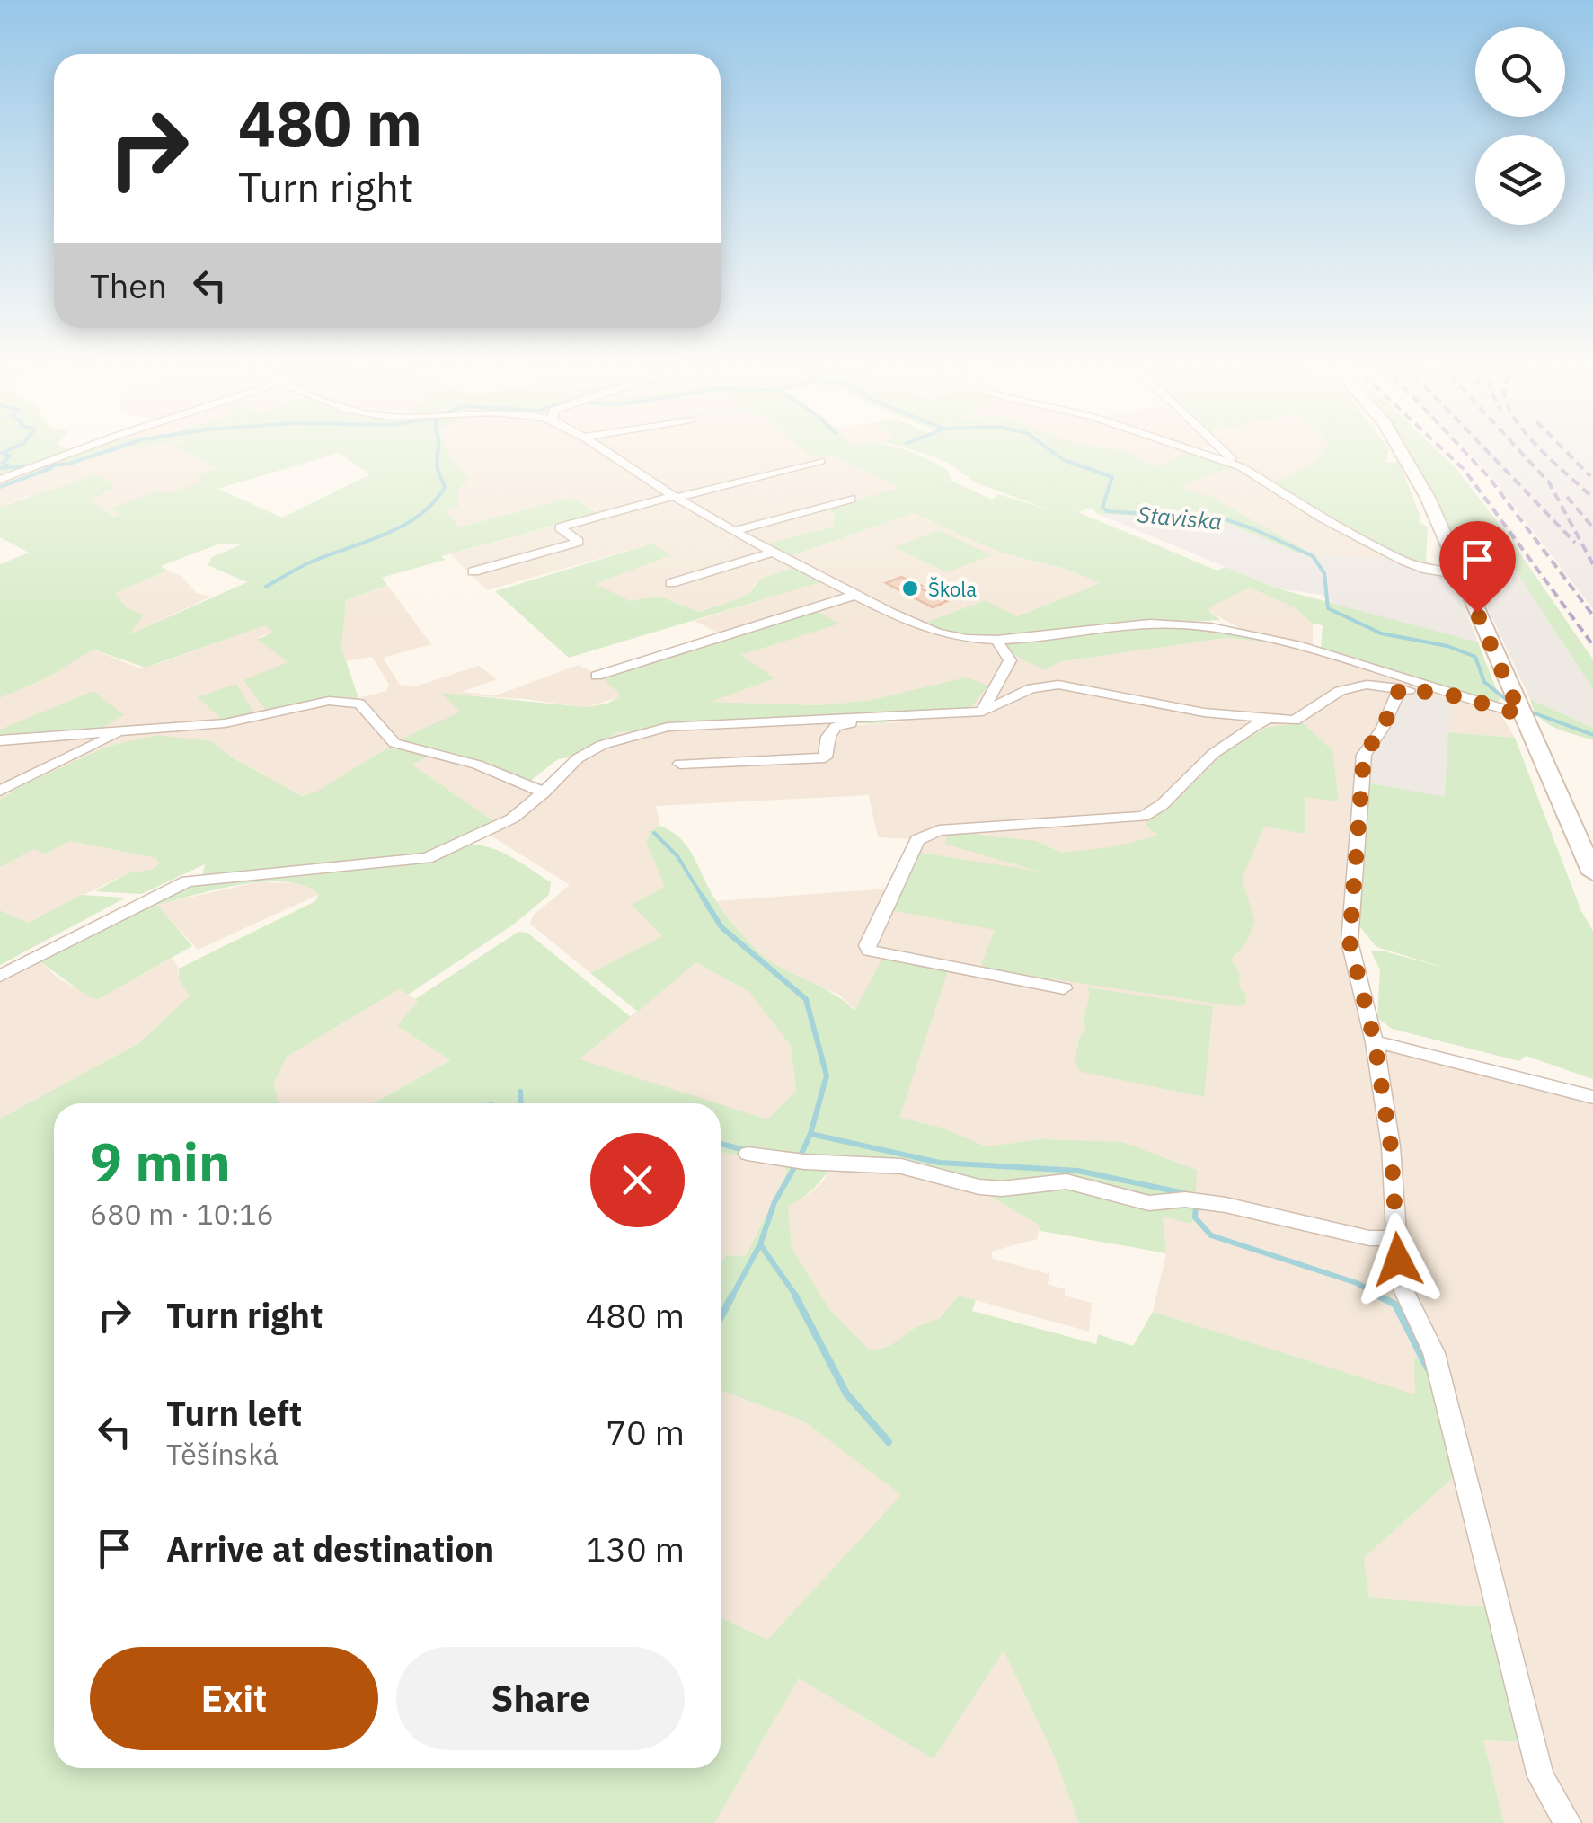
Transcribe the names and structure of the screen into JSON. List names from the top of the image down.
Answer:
{
  "water": ["Staviska"],
  "places": ["Škola"],
  "page": {
    "turn": ["480 m", "Turn right"],
    "then": "Then",
    "heading": ["9 min", "680 m · 10:16"],
    "list": [
      {
        "name": "Turn right",
        "value": "480 m"
      },
      {
        "name": "Turn left",
        "note": "Těšínská",
        "value": "70 m"
      },
      {
        "name": "Arrive at destination",
        "value": "130 m"
      }
    ],
    "buttons": ["Exit", "Share"]
  }
}
